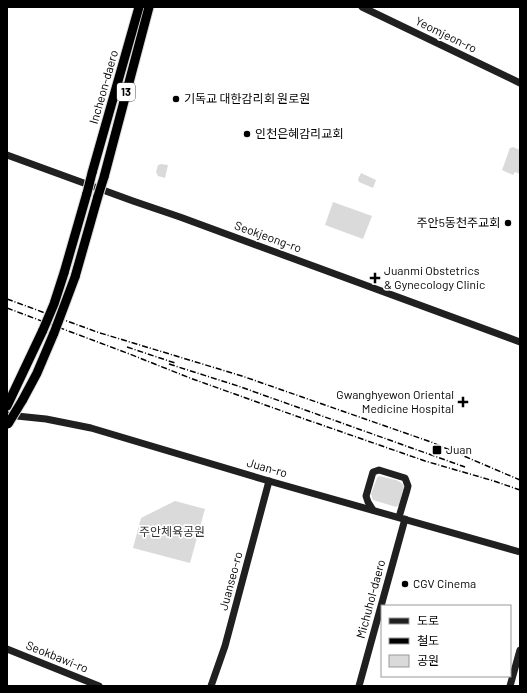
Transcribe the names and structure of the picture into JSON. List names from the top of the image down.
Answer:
{
  "streets": {
    "highway": ["Incheon-daero", "13"],
    "main road": [
      "Yeomjeon-ro",
      "Seokjeong-ro",
      "Juan-ro",
      "Juanseo-ro",
      "Michuhol-daero",
      "Seokbawi-ro"
    ]
  },
  "crossings": [
    ["Incheon-daero", "Juan-ro"],
    ["Juan-ro", "Juanseo-ro"],
    ["Juan-ro", "Michuhol-daero"]
  ],
  "parks": ["주안체육공원"],
  "places": {
    "other": [
      "기독교 대한감리회 원로원",
      "인천은혜감리교회",
      "주안5동천주교회",
      "CGV Cinema"
    ],
    "health": ["Juanmi Obstetrics & Gynecology Clinic", "Gwanghyewon Oriental Medicine Hospital"],
    "transit": ["Juan"]
  },
  "legend": ["도로", "철도", "공원"]
}
